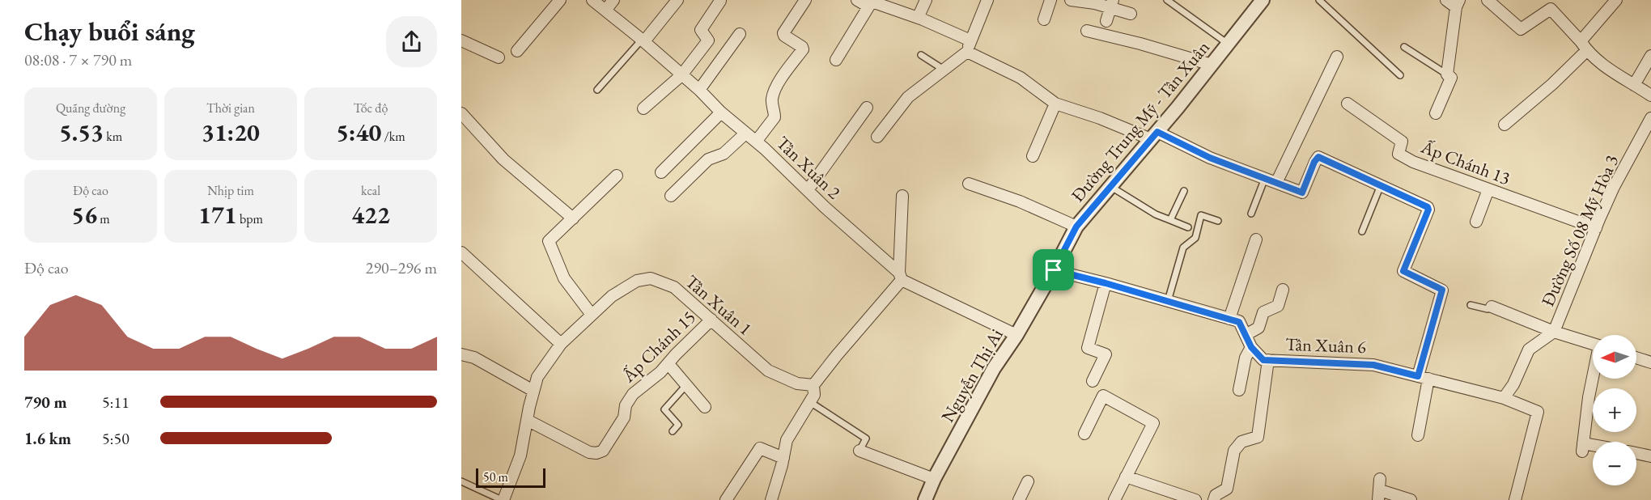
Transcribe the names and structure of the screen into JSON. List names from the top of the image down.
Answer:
{
  "streets": {
    "street": [
      "Đường Trung Mỹ - Tân Xuân",
      "Ấp Chánh 13",
      "Tân Xuân 2",
      "Đường Số 08 Mỹ Hòa 3",
      "Tân Xuân 1",
      "Tân Xuân 6",
      "Ấp Chánh 15",
      "Nguyễn Thị Ai"
    ]
  },
  "crossings": [
    ["Đường Trung Mỹ - Tân Xuân", "Tân Xuân 6"],
    ["Đường Trung Mỹ - Tân Xuân", "Nguyễn Thị Ai"],
    ["Ấp Chánh 13", "Đường Số 08 Mỹ Hòa 3"],
    ["Tân Xuân 2", "Nguyễn Thị Ai"],
    ["Tân Xuân 1", "Ấp Chánh 15"],
    ["Tân Xuân 6", "Nguyễn Thị Ai"]
  ],
  "scale_bar": "50 m",
  "north": "left",
  "page": {
    "heading": ["Chạy buổi sáng", "08:08 · 7 × 790 m"],
    "stats": [
      ["Quãng đường", "5.53 km"],
      ["Thời gian", "31:20"],
      ["Tốc độ", "5:40 /km"],
      ["Độ cao", "56 m"],
      ["Nhịp tim", "171 bpm"],
      ["kcal", "422"]
    ],
    "chart": ["Độ cao", "290–296 m"],
    "map_buttons": ["+", "−"],
    "list": [
      {
        "name": "790 m",
        "note": "5:11"
      },
      {
        "name": "1.6 km",
        "note": "5:50"
      }
    ],
    "scale": "50 m"
  }
}
